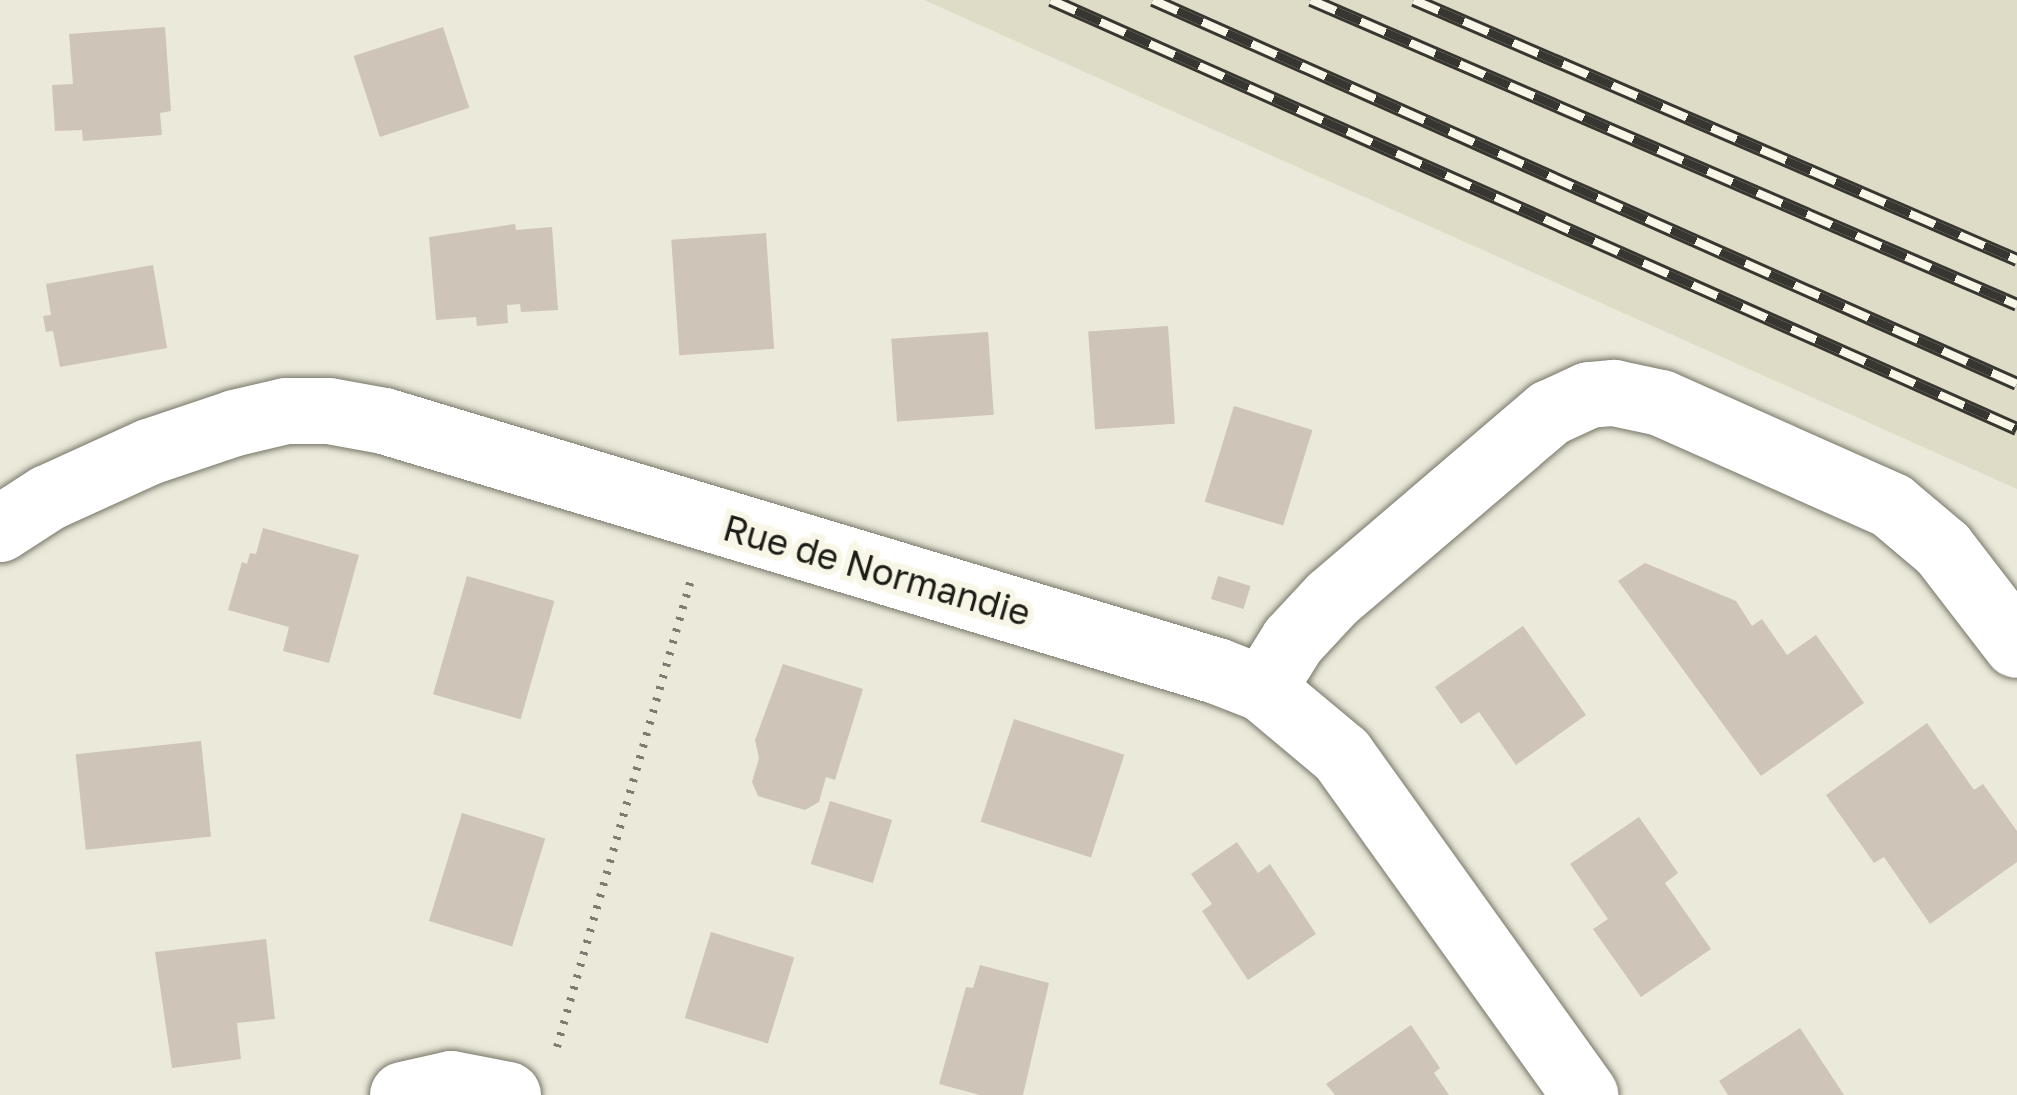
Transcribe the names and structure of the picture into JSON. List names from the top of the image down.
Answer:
{
  "streets": {
    "street": ["Rue de Normandie"]
  }
}
